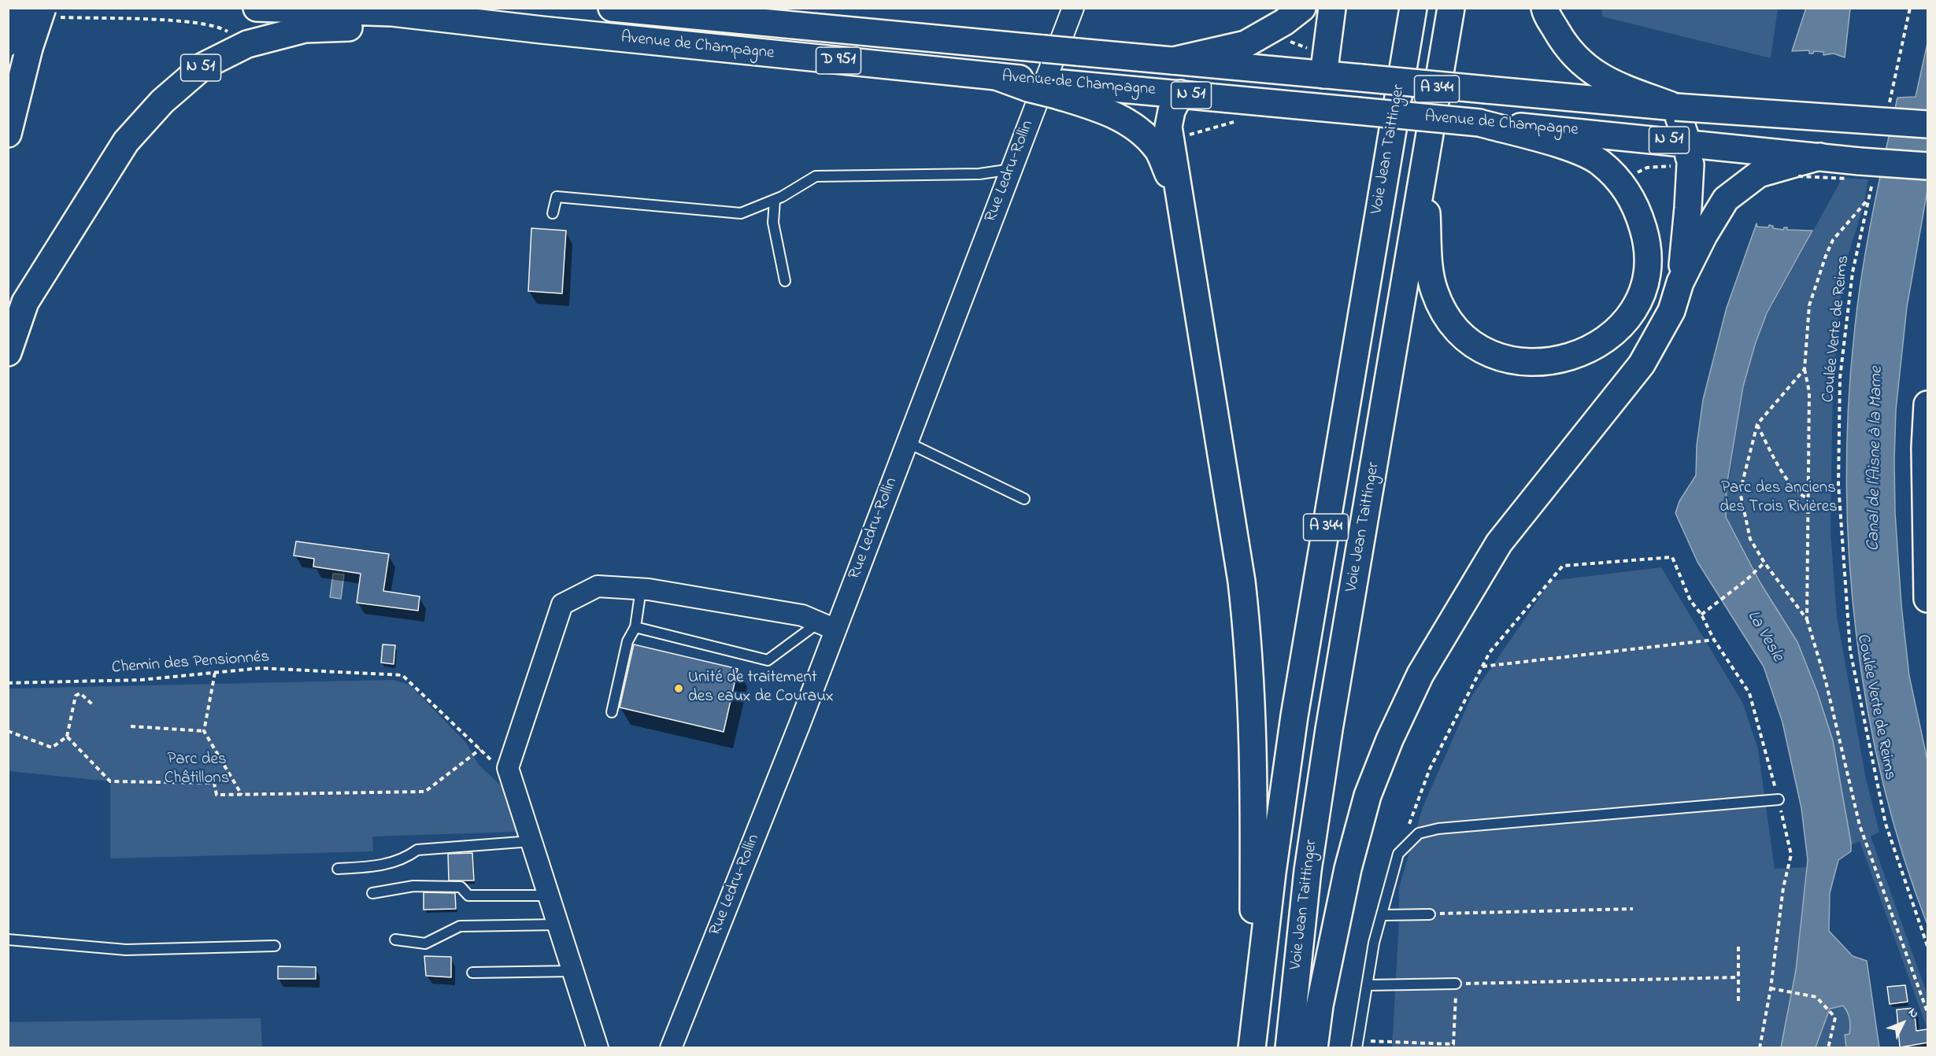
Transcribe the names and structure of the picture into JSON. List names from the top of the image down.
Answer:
{
  "streets": {
    "main road": [
      "Avenue de Champagne",
      "D 951",
      "N 51",
      "A 344",
      "Voie Jean Taittinger"
    ],
    "street": ["Rue Ledru-Rollin"],
    "path": ["Coulée Verte de Reims", "Chemin des Pensionnés"]
  },
  "crossings": [
    ["Avenue de Champagne", "N 51"]
  ],
  "water": ["Canal de l'Aisne à la Marne", "La Vesle"],
  "parks": ["Parc des anciens des Trois Rivières", "Parc des Châtillons"],
  "places": ["Unité de traitement des eaux de Couraux"],
  "north": "top right"
}
